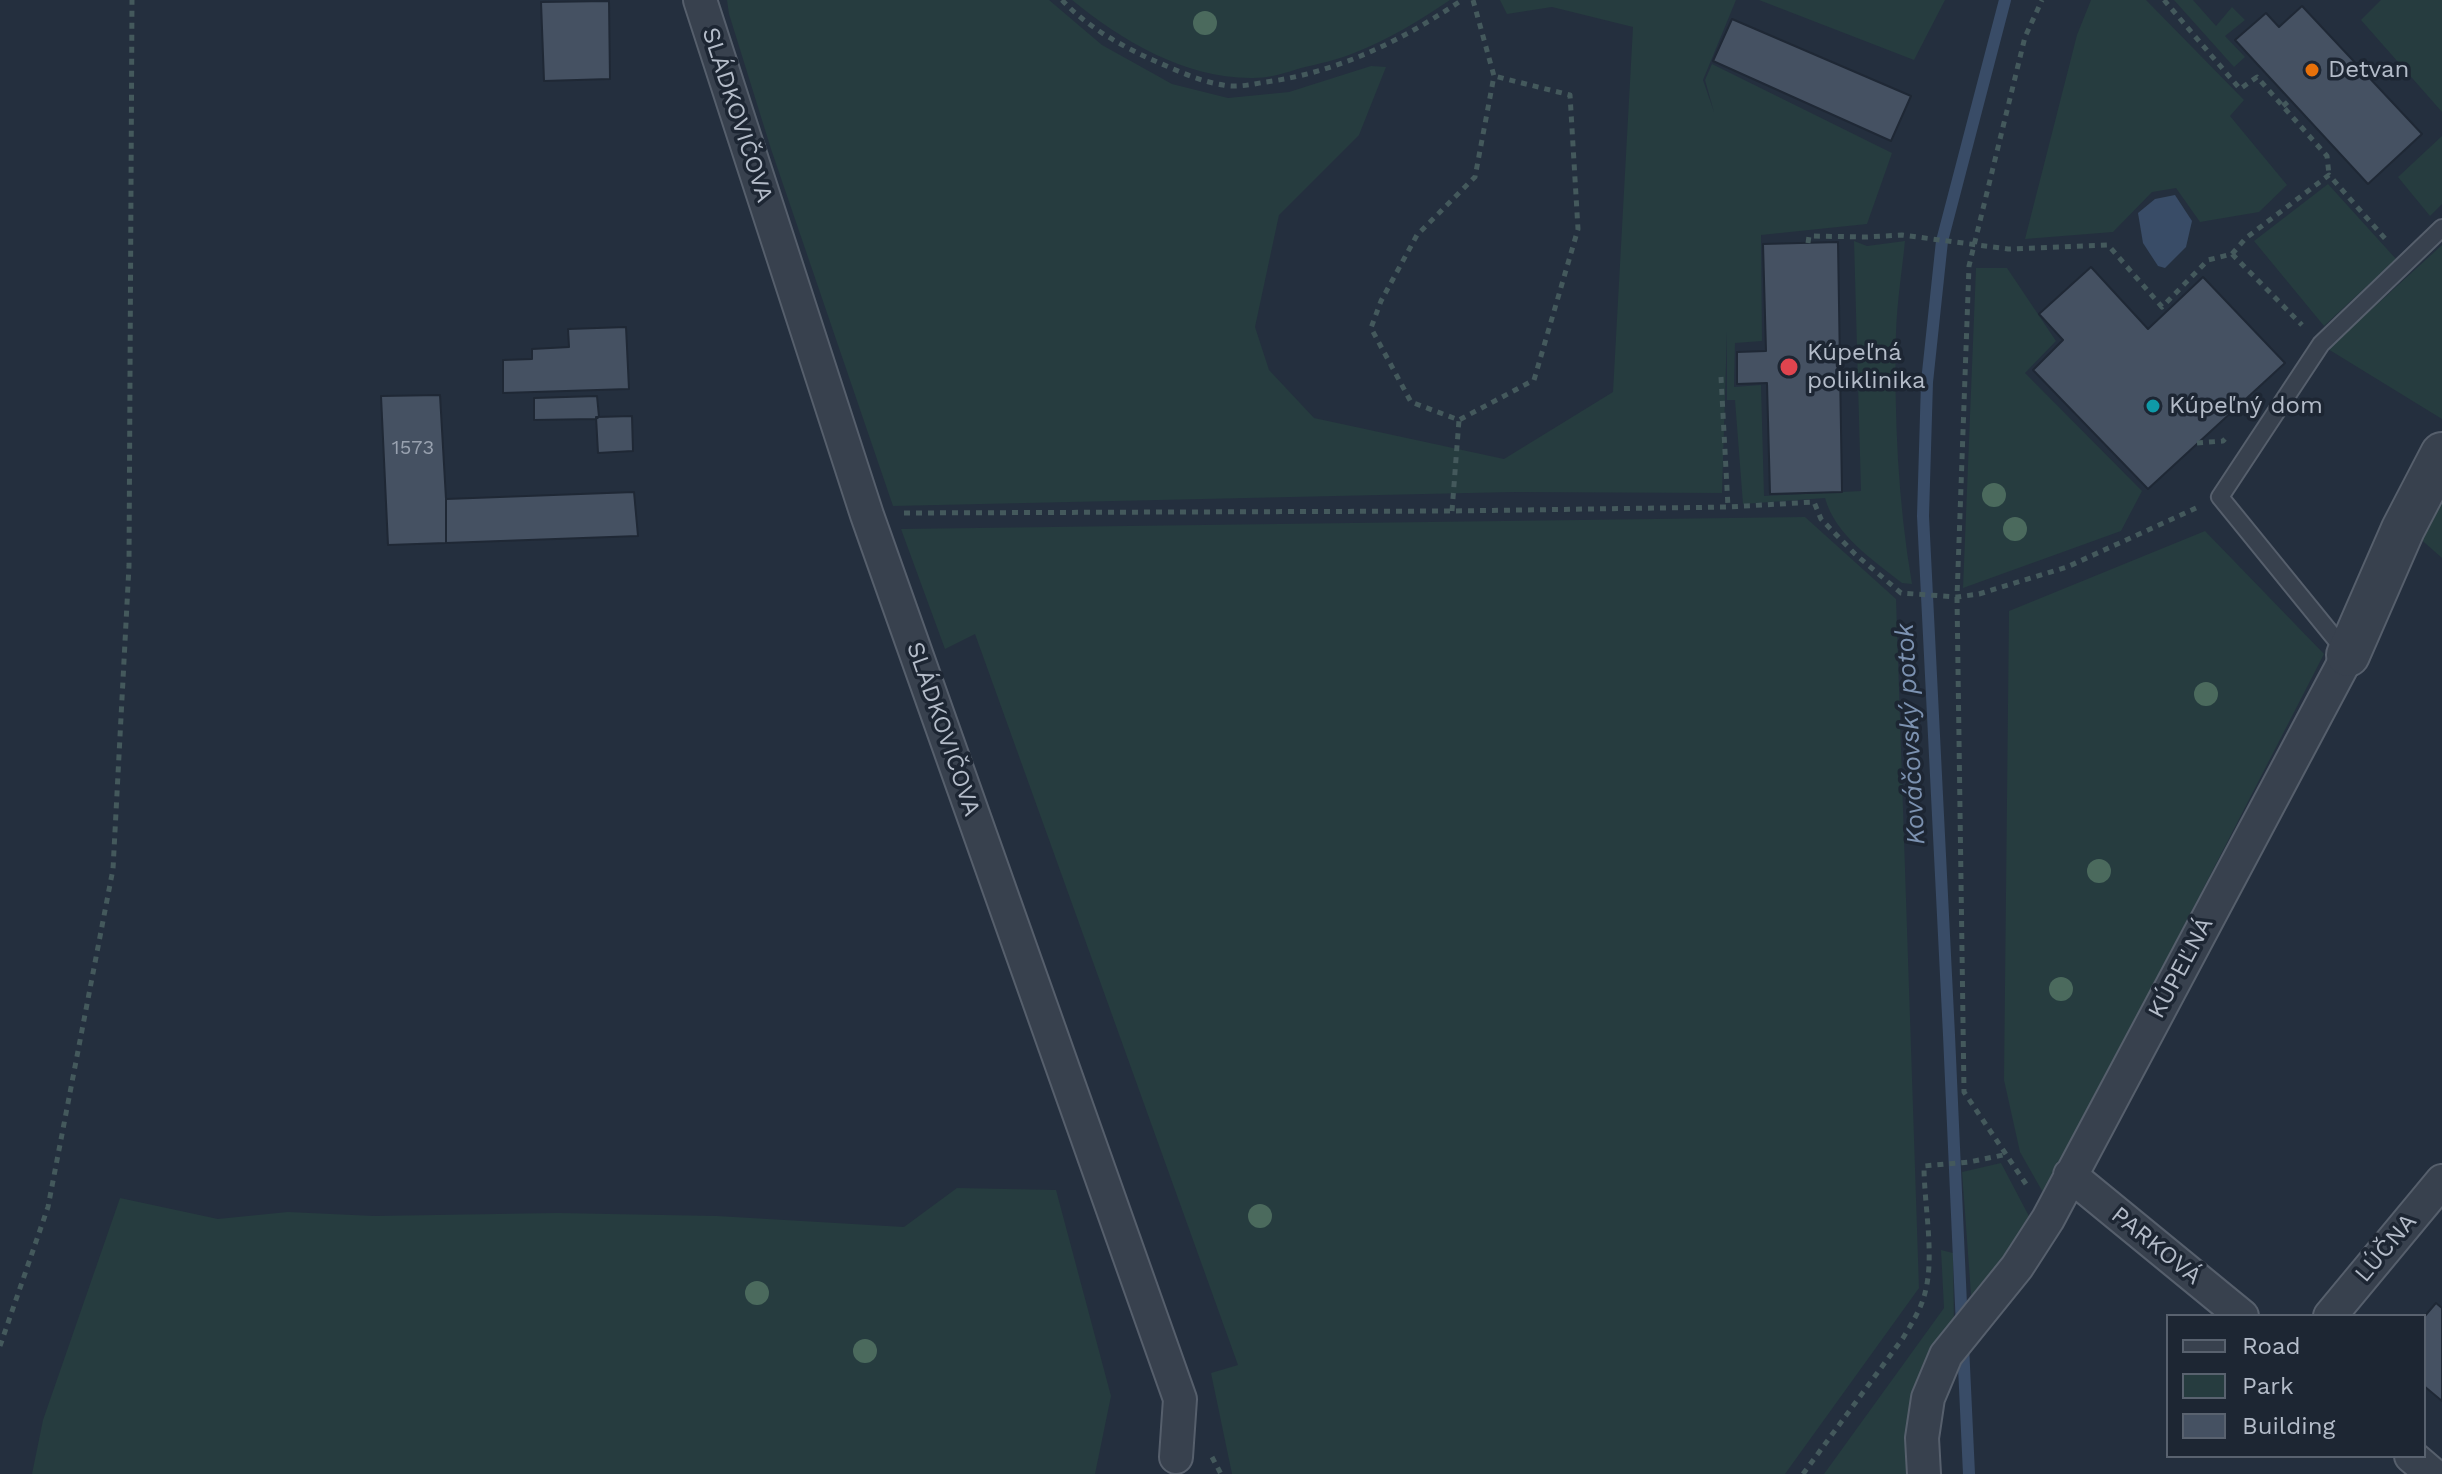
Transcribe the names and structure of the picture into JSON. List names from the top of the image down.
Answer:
{
  "streets": {
    "street": [
      "SLÁDKOVIČOVA",
      "KÚPEĽNÁ",
      "PARKOVÁ",
      "LÚČNA"
    ]
  },
  "crossings": [
    ["KÚPEĽNÁ", "PARKOVÁ"]
  ],
  "water": ["Kováčovský potok"],
  "places": ["Detvan", "Kúpeľná poliklinika", "Kúpeľný dom"],
  "house_numbers": ["1573"],
  "legend": ["Road", "Park", "Building"]
}
